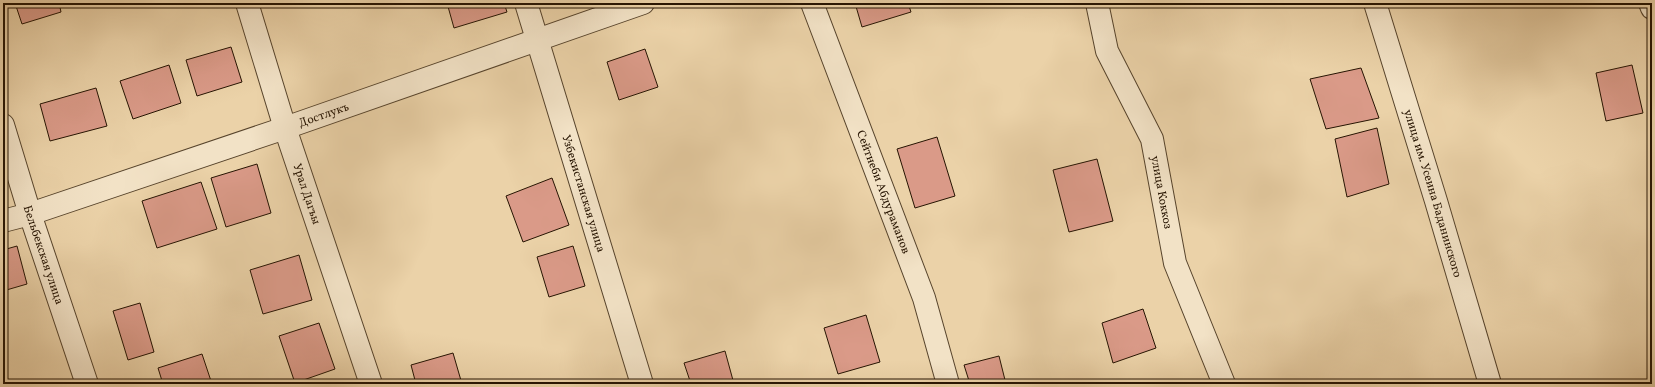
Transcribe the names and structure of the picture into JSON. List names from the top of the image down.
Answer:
{
  "streets": {
    "street": [
      "Достлукъ",
      "Сейтнеби Абдураманов",
      "Узбекистанская улица",
      "улица Коккоз",
      "улица им. Усеина Баданинского",
      "Урал Дагъы",
      "Бельбекская улица"
    ]
  },
  "crossings": [
    ["Достлукъ", "Узбекистанская улица"],
    ["Достлукъ", "Урал Дагъы"],
    ["Достлукъ", "Бельбекская улица"]
  ]
}
